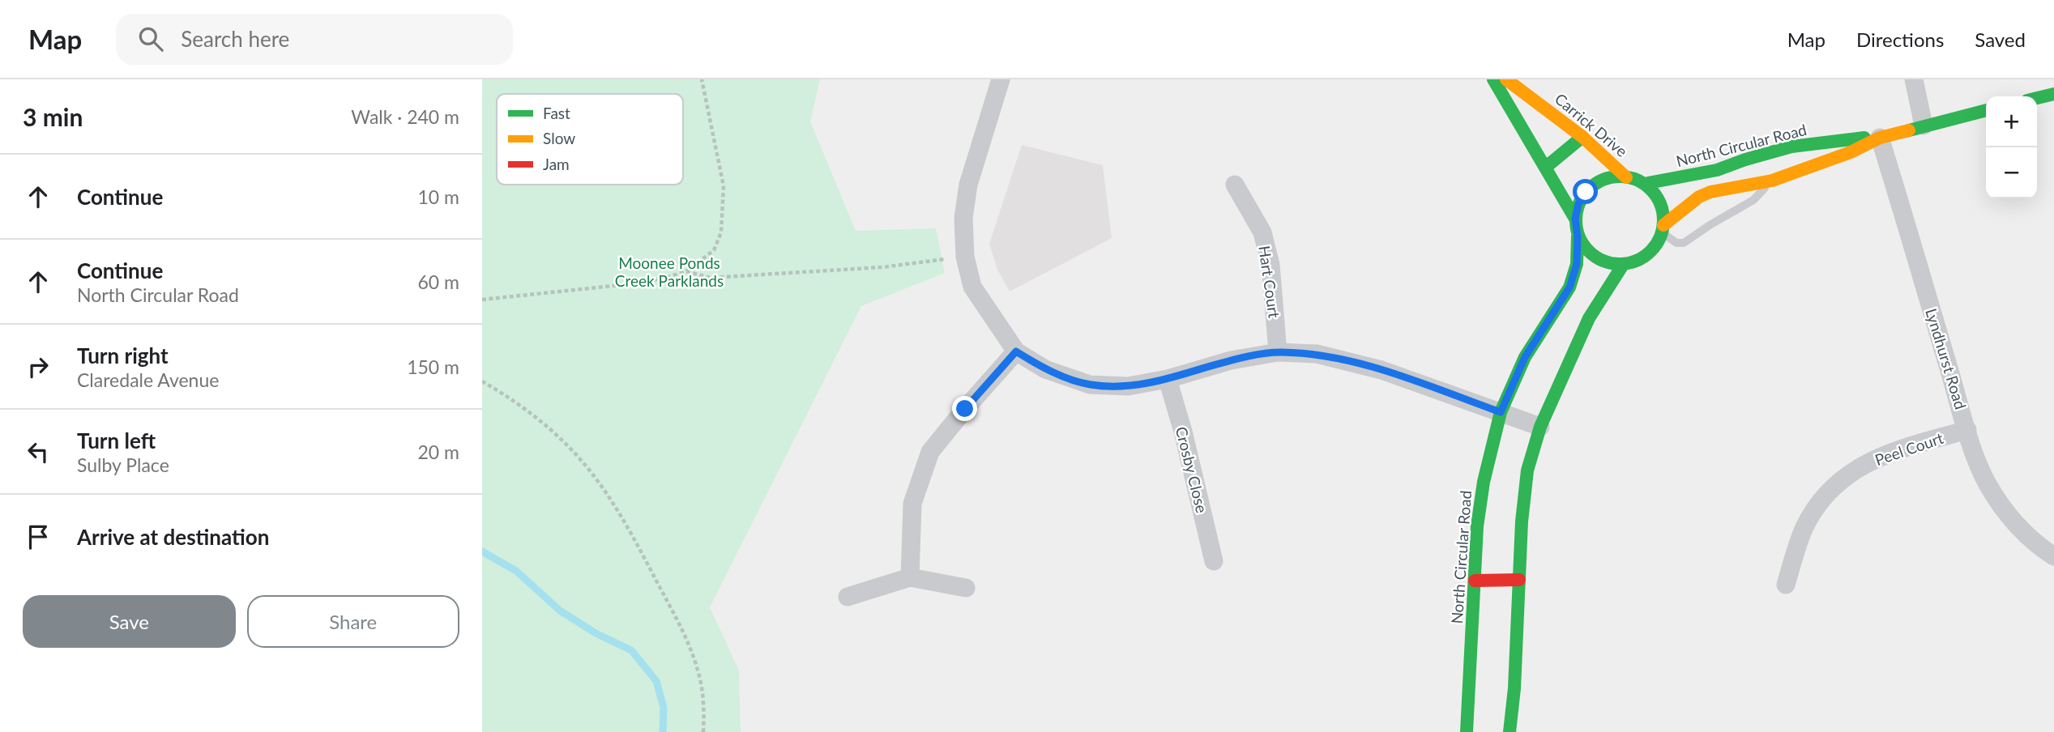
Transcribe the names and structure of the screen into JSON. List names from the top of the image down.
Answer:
{
  "streets": {
    "street": [
      "Carrick Drive",
      "North Circular Road",
      "Hart Court",
      "Lyndhurst Road",
      "Peel Court",
      "Crosby Close"
    ]
  },
  "crossings": [
    ["Carrick Drive", "North Circular Road"],
    ["North Circular Road", "Lyndhurst Road"],
    ["Lyndhurst Road", "Peel Court"]
  ],
  "parks": ["Moonee Ponds Creek Parklands"],
  "legend": ["Fast", "Slow", "Jam"],
  "page": {
    "header": "Map",
    "search": "Search here",
    "nav": ["Map", "Directions", "Saved"],
    "heading": ["3 min", "Walk · 240 m"],
    "map_buttons": ["+", "−"],
    "list": [
      ["Continue", "10 m"],
      ["Continue", "North Circular Road", "60 m"],
      ["Turn right", "Claredale Avenue", "150 m"],
      ["Turn left", "Sulby Place", "20 m"],
      "Arrive at destination"
    ],
    "buttons": ["Save", "Share"]
  }
}
